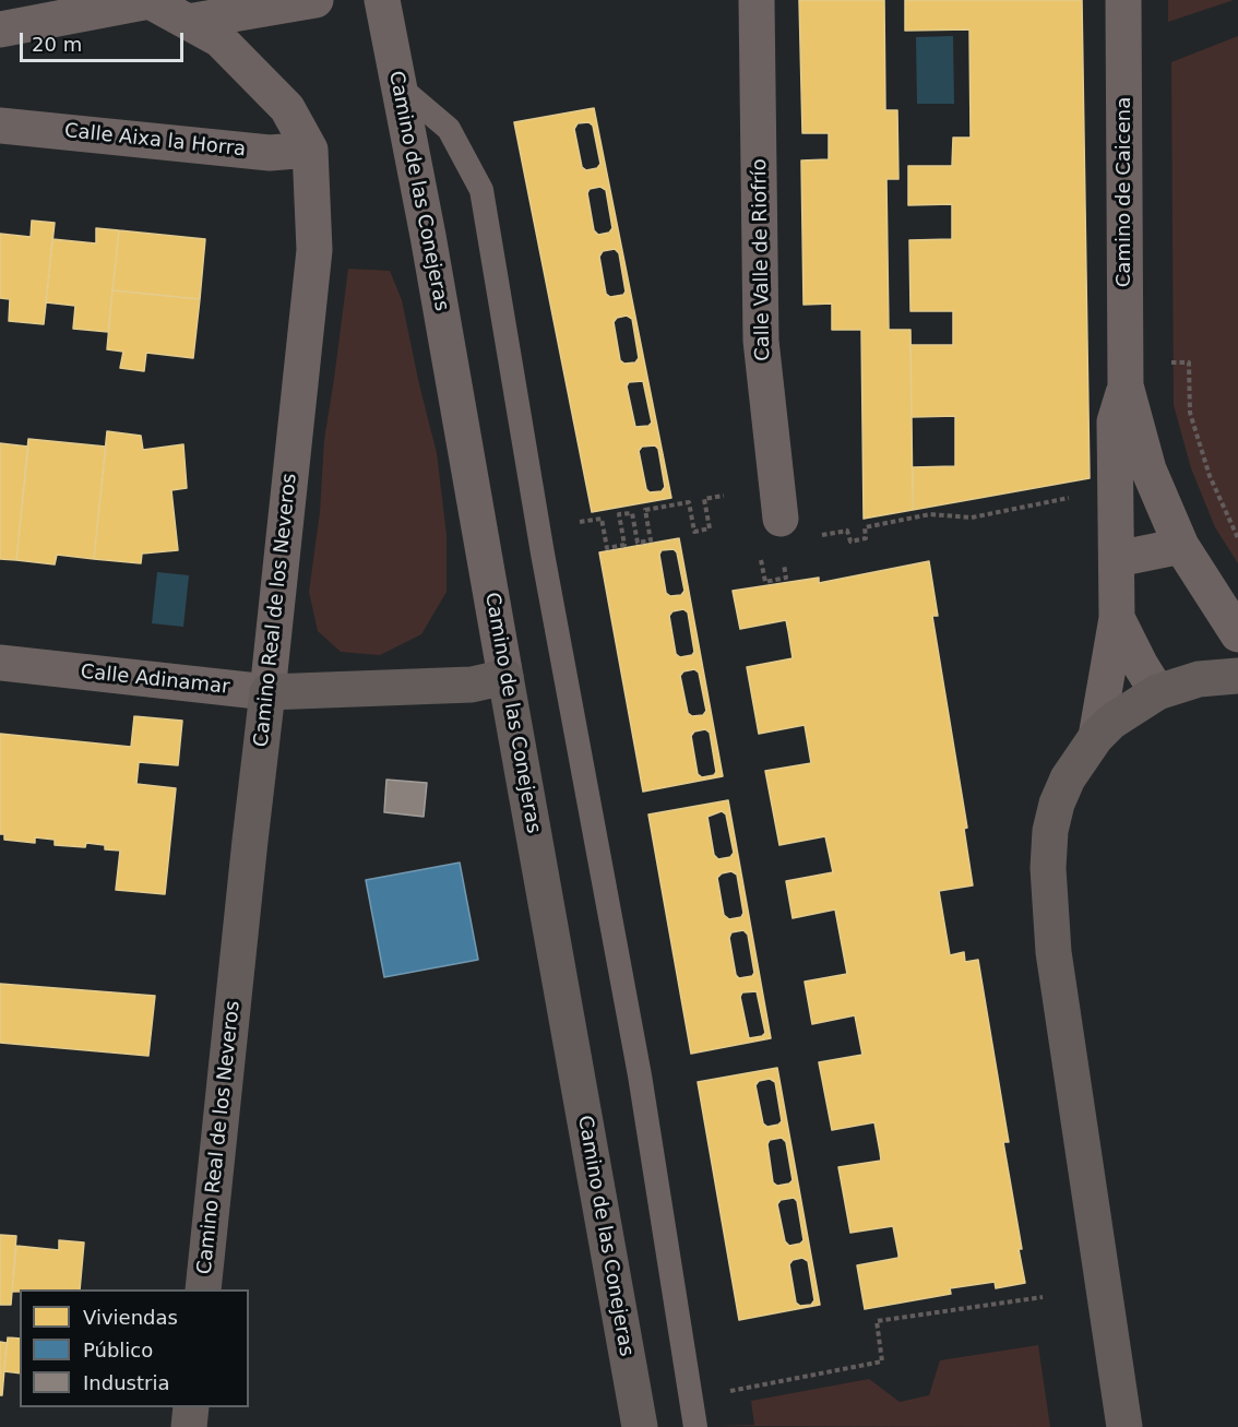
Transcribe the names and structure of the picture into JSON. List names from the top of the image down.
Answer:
{
  "streets": {
    "main road": ["Camino de las Conejeras", "Camino Real de los Neveros", "Calle Adinamar"],
    "street": ["Calle Aixa la Horra", "Camino de Caicena", "Calle Valle de Riofrío"]
  },
  "crossings": [
    ["Calle Aixa la Horra", "Camino Real de los Neveros"],
    ["Camino de las Conejeras", "Calle Adinamar"],
    ["Camino Real de los Neveros", "Calle Adinamar"]
  ],
  "legend": ["Viviendas", "Público", "Industria"],
  "scale_bar": "20 m"
}
